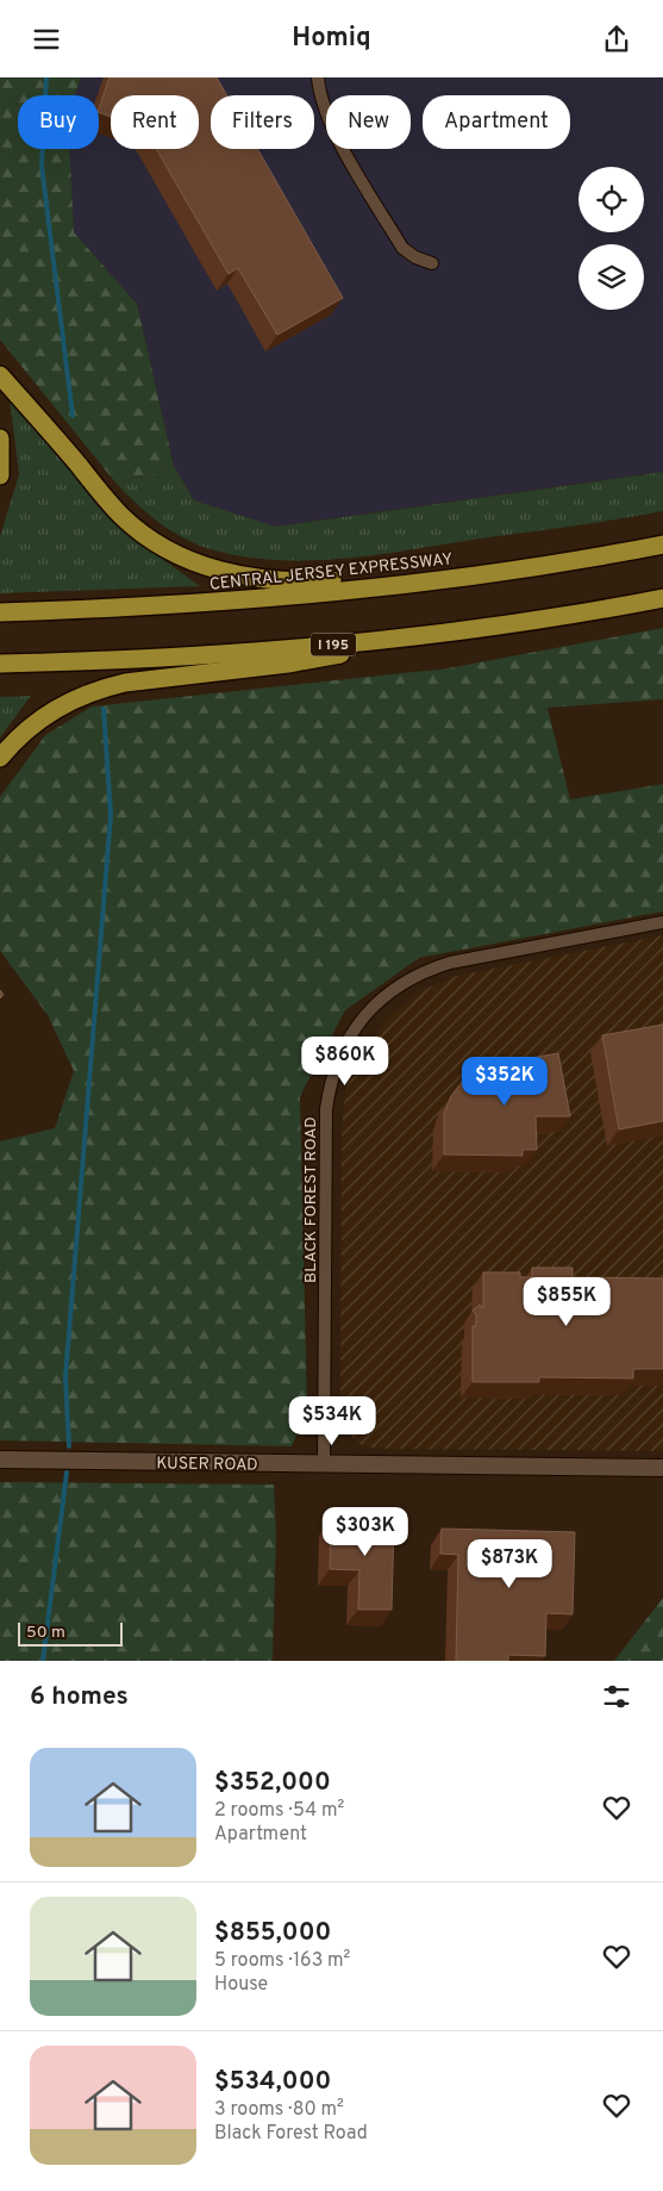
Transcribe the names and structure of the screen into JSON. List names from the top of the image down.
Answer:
{
  "streets": {
    "highway": ["CENTRAL JERSEY EXPRESSWAY", "I 195"],
    "street": ["BLACK FOREST ROAD", "KUSER ROAD"]
  },
  "crossings": [
    ["BLACK FOREST ROAD", "KUSER ROAD"]
  ],
  "scale_bar": "50 m",
  "page": {
    "header": "Homiq",
    "chip": [
      "Buy",
      "Rent",
      "Filters",
      "New",
      "Apartment"
    ],
    "price": [
      "$860K",
      "$352K",
      "$855K",
      "$534K",
      "$303K",
      "$873K"
    ],
    "scale": "50 m",
    "heading": "6 homes",
    "list": [
      {
        "name": "$352,000",
        "note": "2 rooms · 54 m² · Apartment"
      },
      {
        "name": "$855,000",
        "note": "5 rooms · 163 m² · House"
      },
      {
        "name": "$534,000",
        "note": "3 rooms · 80 m² · Black Forest Road"
      }
    ]
  }
}
